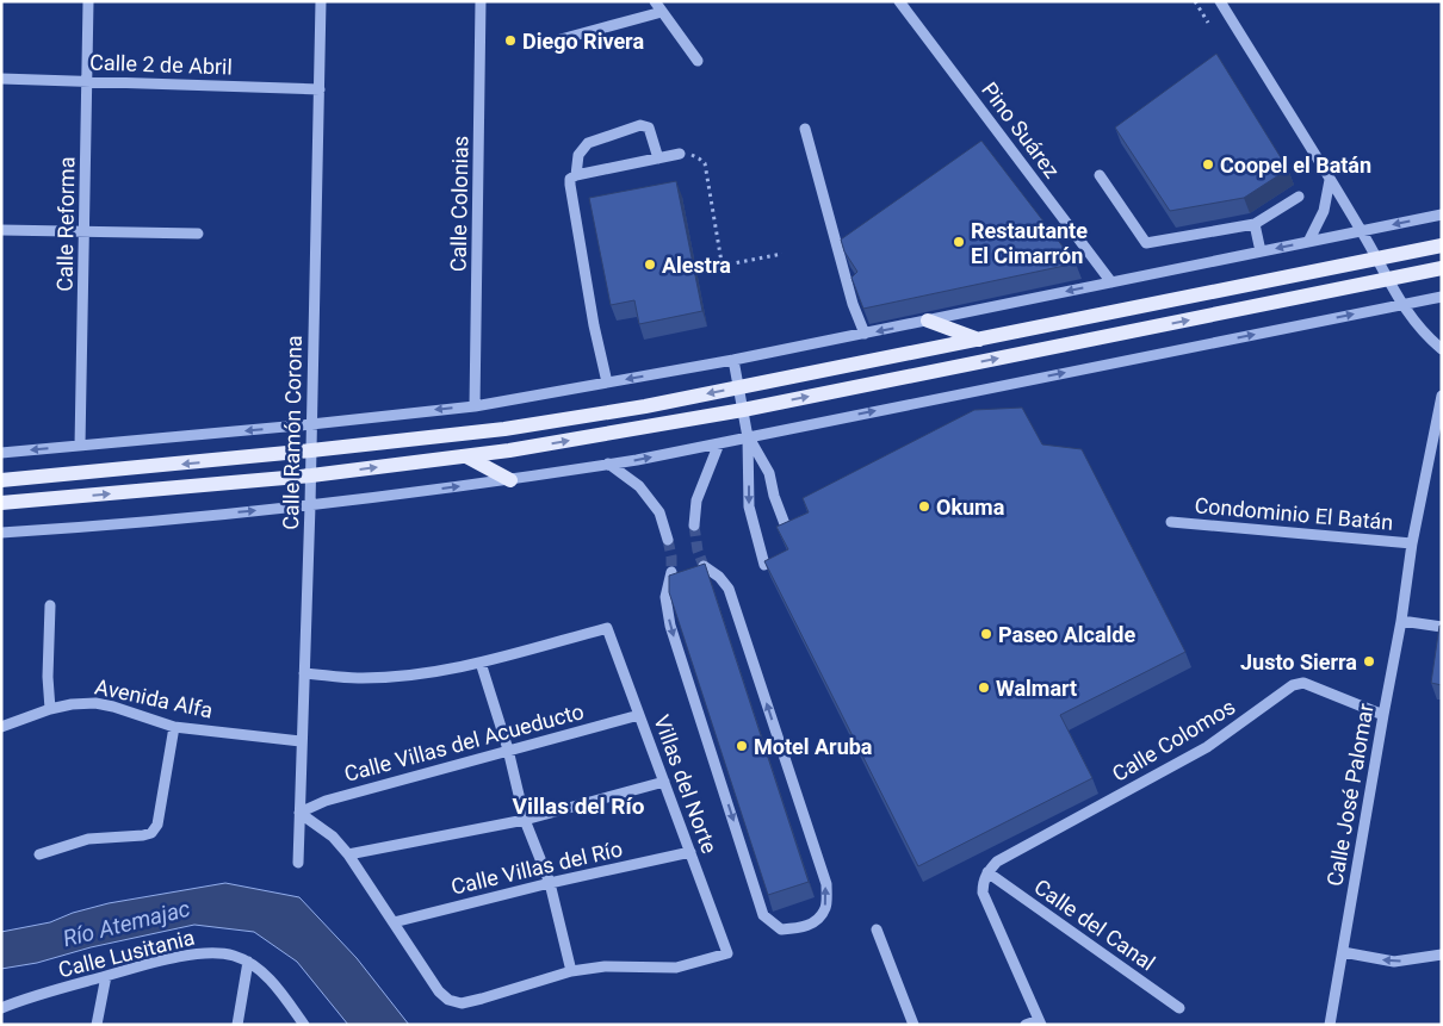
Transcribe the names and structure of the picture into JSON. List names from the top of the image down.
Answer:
{
  "streets": {
    "street": [
      "Calle 2 de Abril",
      "Pino Suárez",
      "Calle Colonias",
      "Calle Reforma",
      "Calle Ramón Corona",
      "Condominio El Batán",
      "Avenida Alfa",
      "Calle Colomos",
      "Calle Villas del Acueducto",
      "Villas del Norte",
      "Calle José Palomar",
      "Calle Villas del Río",
      "Calle del Canal",
      "Calle Lusitania"
    ]
  },
  "crossings": [
    ["Calle 2 de Abril", "Calle Reforma"],
    ["Calle 2 de Abril", "Calle Ramón Corona"],
    ["Calle Ramón Corona", "Avenida Alfa"],
    ["Calle Ramón Corona", "Calle Villas del Acueducto"],
    ["Condominio El Batán", "Calle José Palomar"],
    ["Calle Colomos", "Calle José Palomar"],
    ["Calle Colomos", "Calle del Canal"],
    ["Calle Villas del Acueducto", "Villas del Norte"],
    ["Villas del Norte", "Calle Villas del Río"]
  ],
  "districts": ["Villas del Río"],
  "water": ["Río Atemajac"],
  "places": [
    "Diego Rivera",
    "Coopel el Batán",
    "Restautante El Cimarrón",
    "Alestra",
    "Okuma",
    "Paseo Alcalde",
    "Justo Sierra",
    "Walmart",
    "Motel Aruba"
  ]
}
